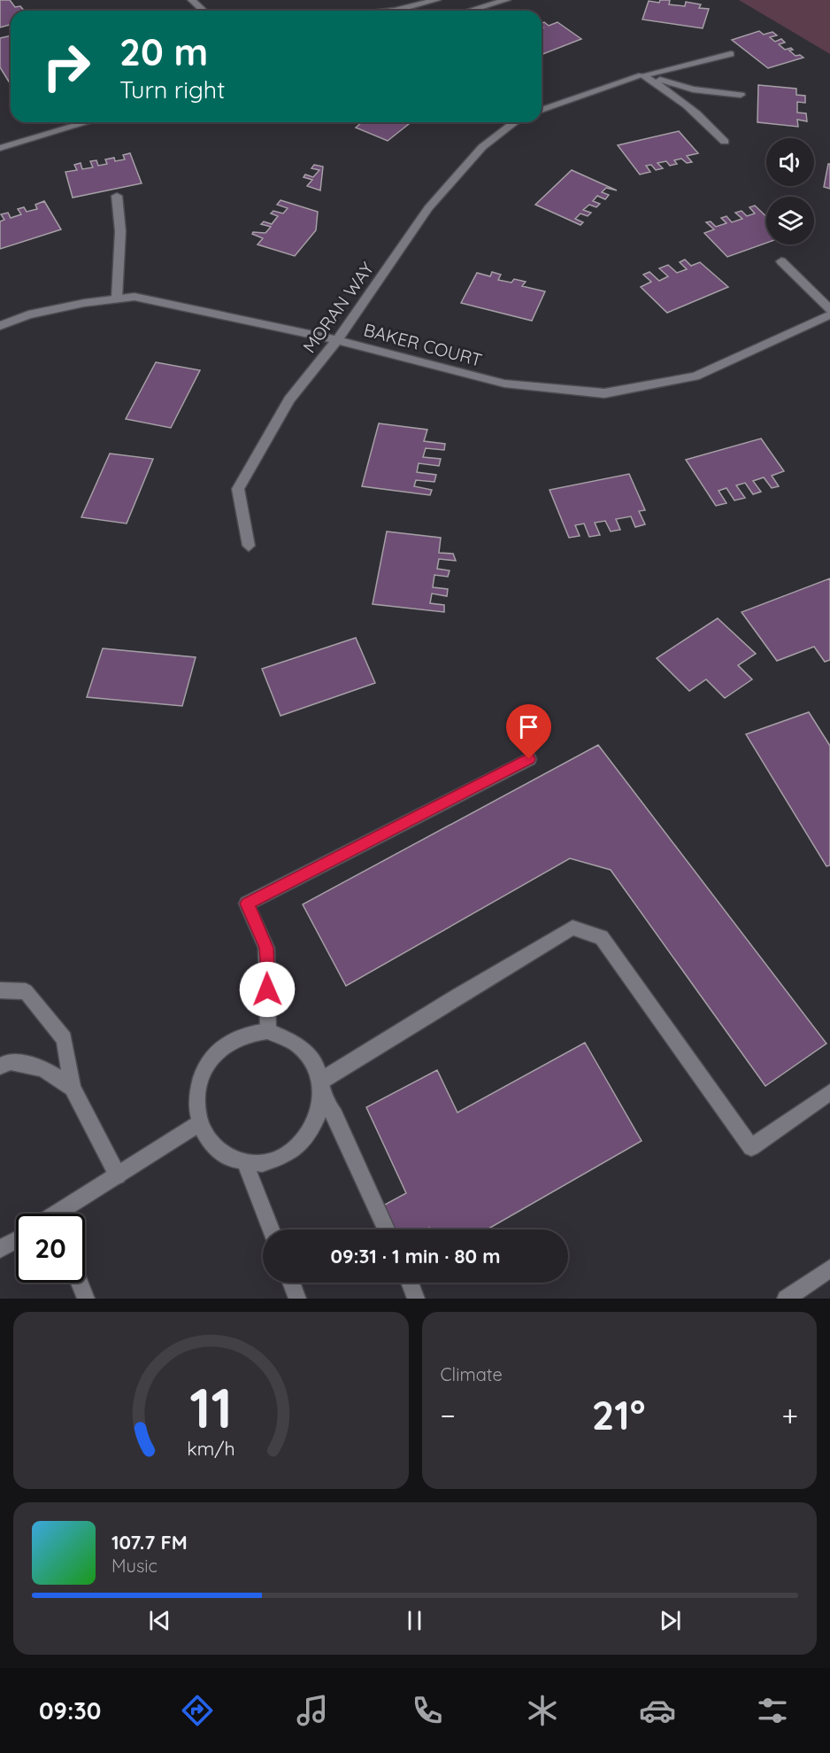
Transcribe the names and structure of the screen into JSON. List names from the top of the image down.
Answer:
{
  "streets": {
    "street": ["MORAN WAY", "BAKER COURT"]
  },
  "crossings": [
    ["MORAN WAY", "BAKER COURT"]
  ],
  "page": {
    "turn": ["20 m", "Turn right"],
    "limit": "20",
    "trip": "09:31 · 1 min · 80 m",
    "tile": "Climate",
    "heat": ["−", "21°", "+"],
    "song": ["107.7 FM", "Music"],
    "tabs": "09:30",
    "gauge": ["11", "km/h"]
  }
}
